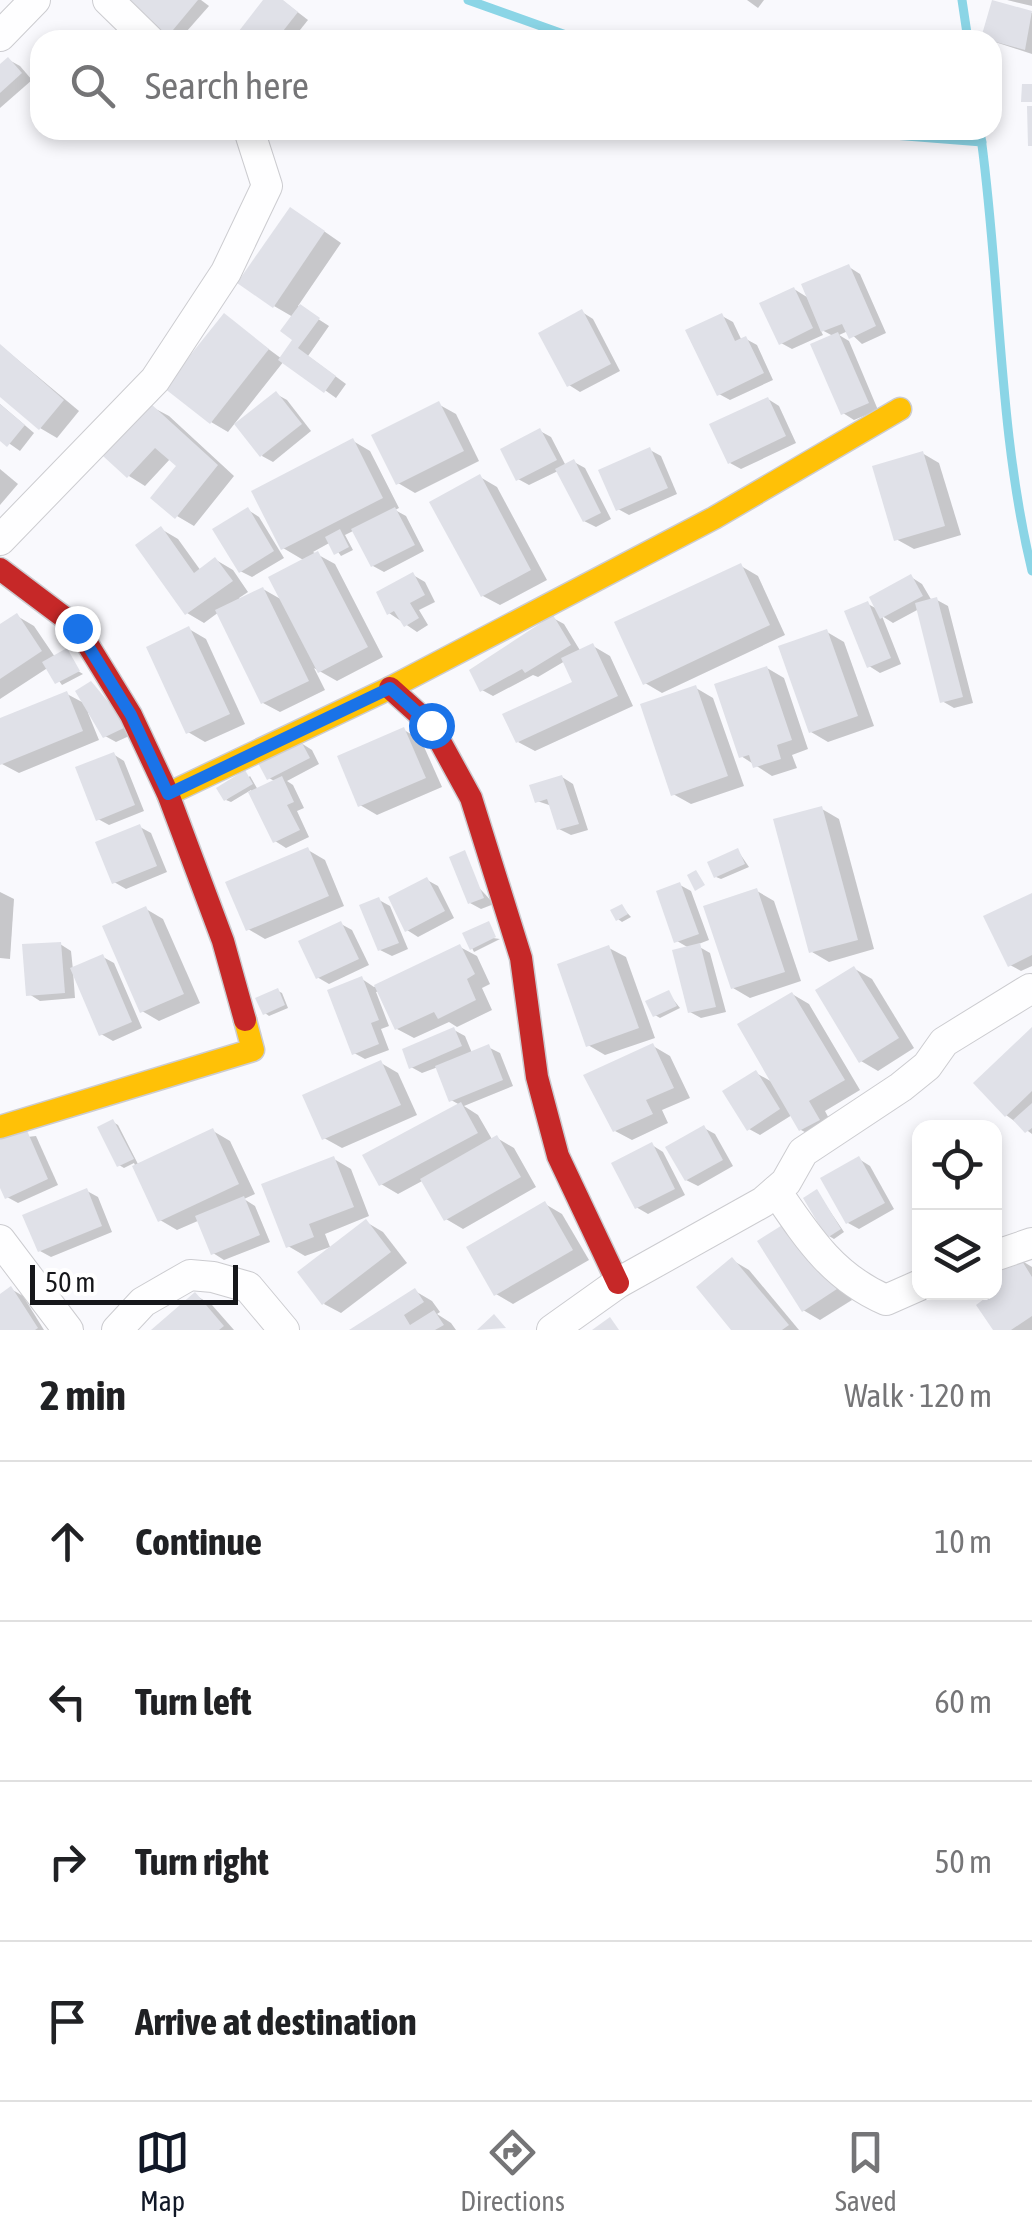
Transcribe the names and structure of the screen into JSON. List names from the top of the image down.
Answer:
{
  "scale_bar": "50 m",
  "page": {
    "search": "Search here",
    "scale": "50 m",
    "heading": ["2 min", "Walk · 120 m"],
    "list": [
      ["Continue", "10 m"],
      ["Turn left", "60 m"],
      ["Turn right", "50 m"],
      "Arrive at destination"
    ],
    "nav": ["Map", "Directions", "Saved"]
  }
}
